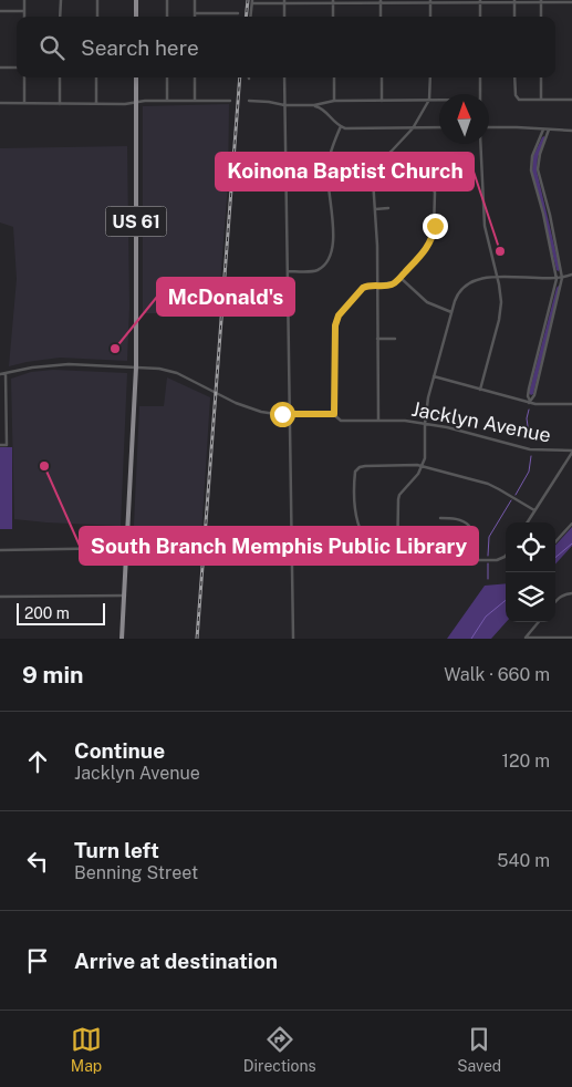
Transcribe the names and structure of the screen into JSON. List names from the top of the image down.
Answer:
{
  "streets": {
    "main road": ["US 61"],
    "street": ["Jacklyn Avenue"]
  },
  "crossings": [
    ["US 61", "Jacklyn Avenue"]
  ],
  "places": ["Koinona Baptist Church", "McDonald's", "South Branch Memphis Public Library"],
  "scale_bar": "200 m",
  "north": "top",
  "page": {
    "search": "Search here",
    "scale": "200 m",
    "heading": ["9 min", "Walk · 660 m"],
    "list": [
      ["Continue", "Jacklyn Avenue", "120 m"],
      ["Turn left", "Benning Street", "540 m"],
      "Arrive at destination"
    ],
    "nav": ["Map", "Directions", "Saved"]
  }
}
